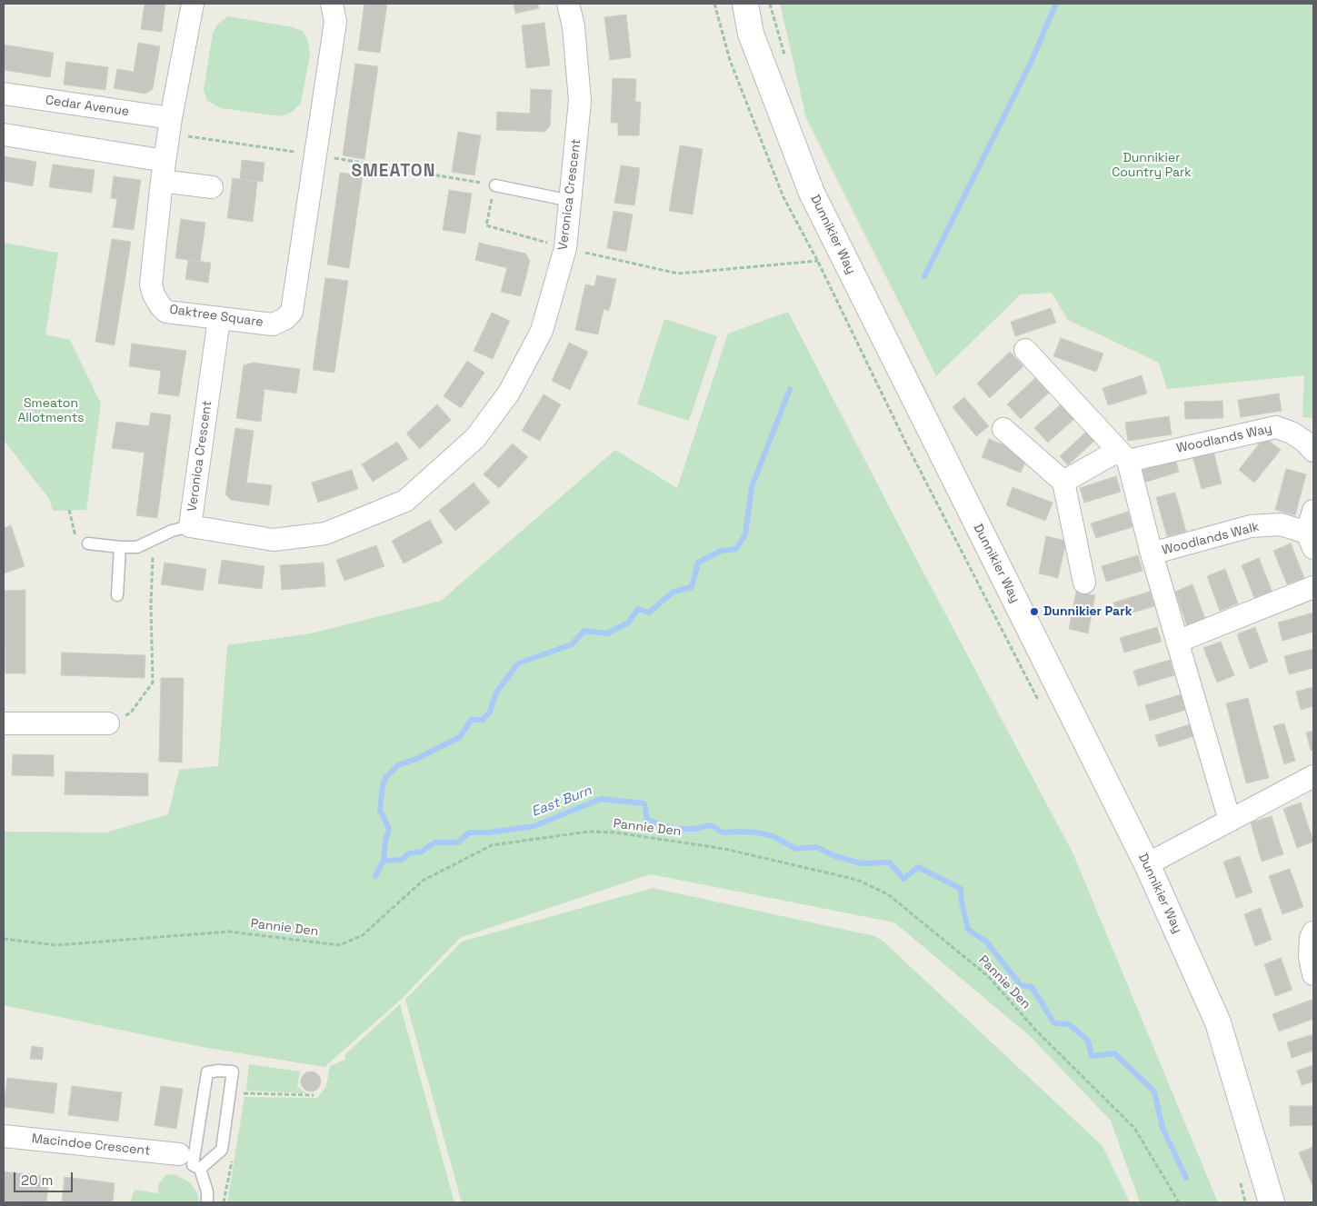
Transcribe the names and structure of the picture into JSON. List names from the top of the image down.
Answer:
{
  "streets": {
    "main road": ["Dunnikier Way"],
    "street": [
      "Cedar Avenue",
      "Veronica Crescent",
      "Oaktree Square",
      "Woodlands Way",
      "Woodlands Walk",
      "Macindoe Crescent"
    ],
    "path": ["Pannie Den"]
  },
  "crossings": [
    ["Cedar Avenue", "Oaktree Square"],
    ["Veronica Crescent", "Oaktree Square"]
  ],
  "districts": ["SMEATON"],
  "water": ["East Burn"],
  "parks": ["Dunnikier Country Park", "Smeaton Allotments"],
  "places": ["Dunnikier Park"],
  "scale_bar": "20 m"
}
